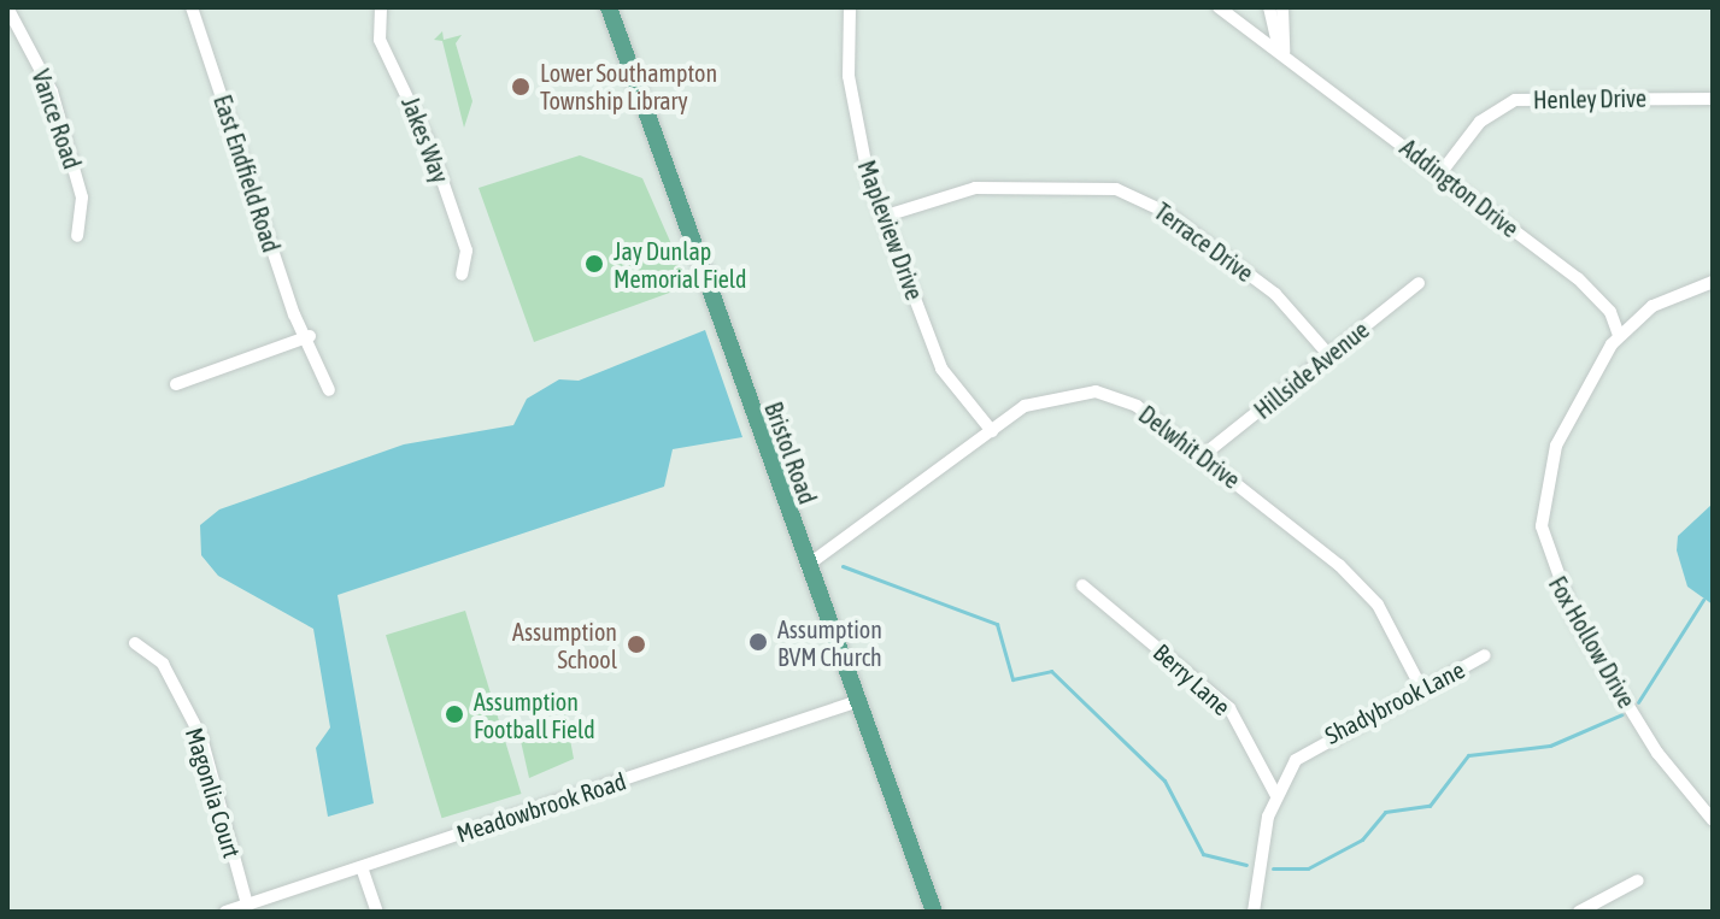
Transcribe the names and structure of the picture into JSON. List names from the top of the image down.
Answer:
{
  "streets": {
    "main road": ["Bristol Road"],
    "street": [
      "Henley Drive",
      "Vance Road",
      "Jakes Way",
      "East Endfield Road",
      "Addington Drive",
      "Mapleview Drive",
      "Terrace Drive",
      "Hillside Avenue",
      "Delwhit Drive",
      "Fox Hollow Drive",
      "Berry Lane",
      "Shadybrook Lane",
      "Magonlia Court",
      "Meadowbrook Road"
    ]
  },
  "crossings": [
    ["Henley Drive", "Addington Drive"],
    ["Addington Drive", "Fox Hollow Drive"],
    ["Mapleview Drive", "Terrace Drive"],
    ["Mapleview Drive", "Delwhit Drive"],
    ["Terrace Drive", "Hillside Avenue"],
    ["Hillside Avenue", "Delwhit Drive"],
    ["Delwhit Drive", "Bristol Road"],
    ["Delwhit Drive", "Shadybrook Lane"],
    ["Bristol Road", "Meadowbrook Road"],
    ["Berry Lane", "Shadybrook Lane"],
    ["Magonlia Court", "Meadowbrook Road"]
  ],
  "places": [
    "Lower Southampton Township Library",
    "Jay Dunlap Memorial Field",
    "Assumption BVM Church",
    "Assumption School",
    "Assumption Football Field"
  ]
}
